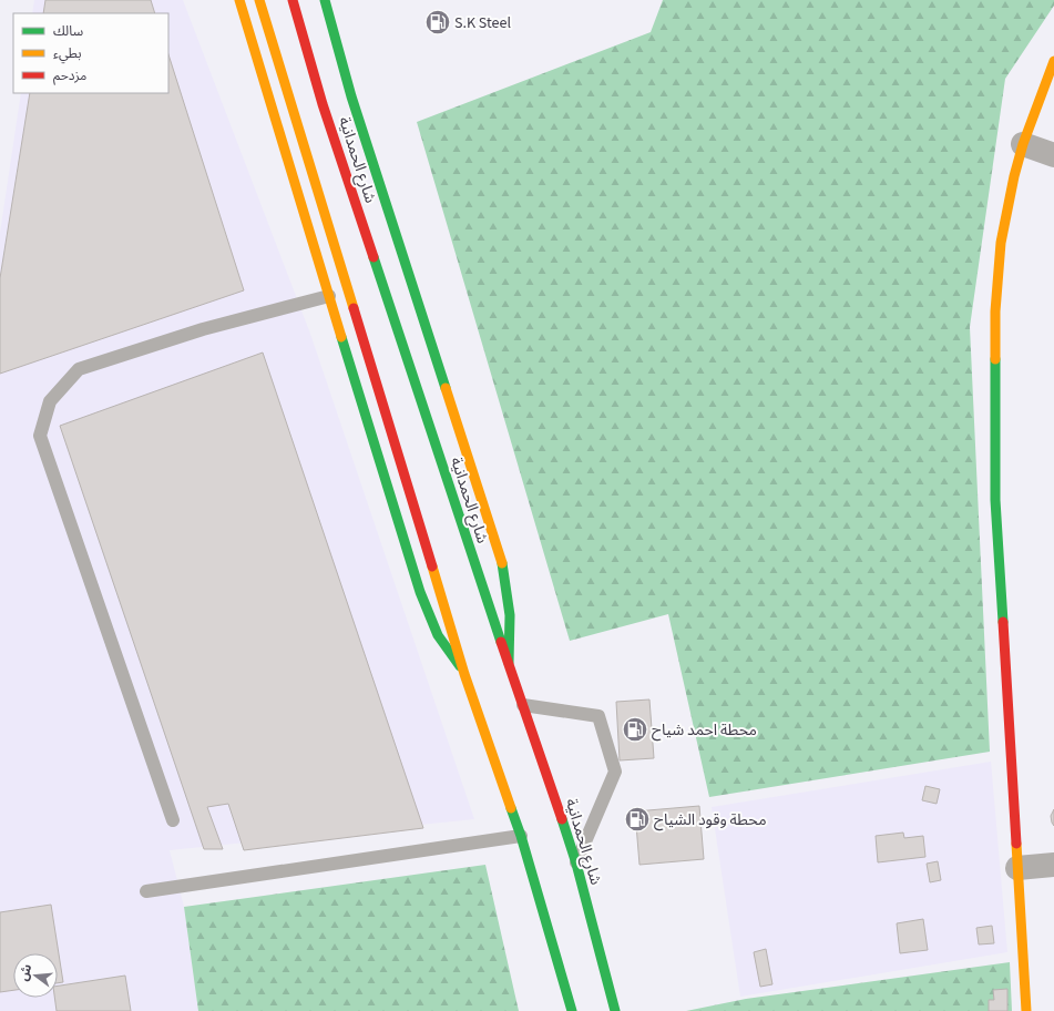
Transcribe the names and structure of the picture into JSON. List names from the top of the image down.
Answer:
{
  "streets": {
    "main road": ["شارع الحمدانية"]
  },
  "places": {
    "fuel station": ["S.K Steel", "محطة احمد شياح", "محطة وقود الشياح"]
  },
  "legend": ["سالك", "بطيء", "مزدحم"],
  "north": "left"
}
